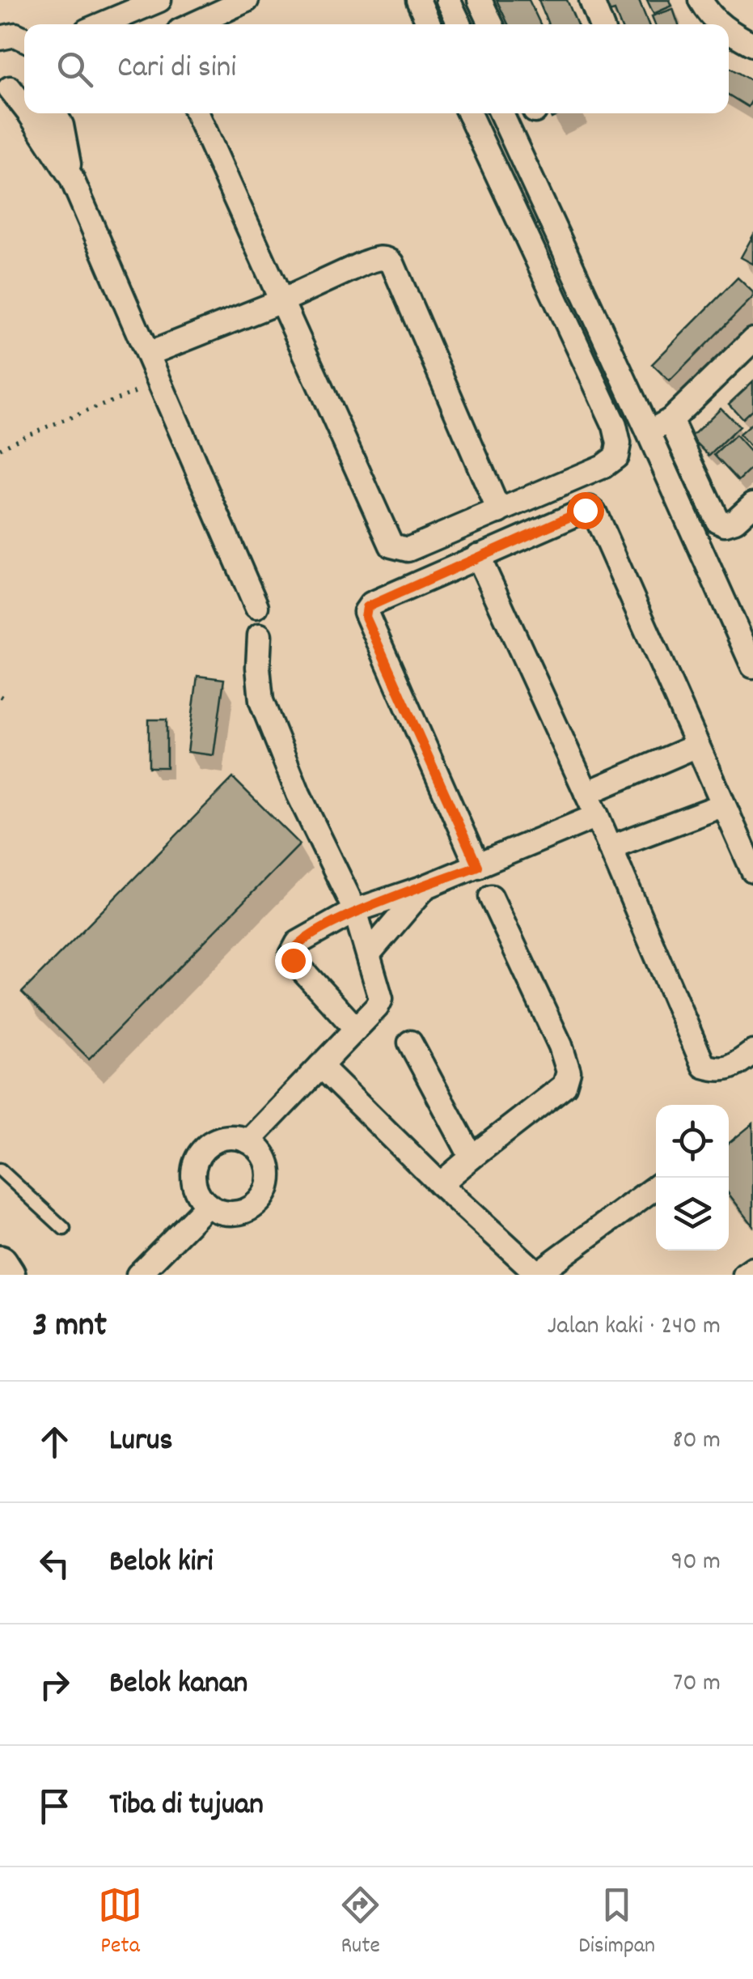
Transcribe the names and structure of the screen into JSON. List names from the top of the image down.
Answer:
{
  "page": {
    "search": "Cari di sini",
    "heading": ["3 mnt", "Jalan kaki · 240 m"],
    "list": [
      ["Lurus", "80 m"],
      ["Belok kiri", "90 m"],
      ["Belok kanan", "70 m"],
      "Tiba di tujuan"
    ],
    "nav": ["Peta", "Rute", "Disimpan"]
  }
}
